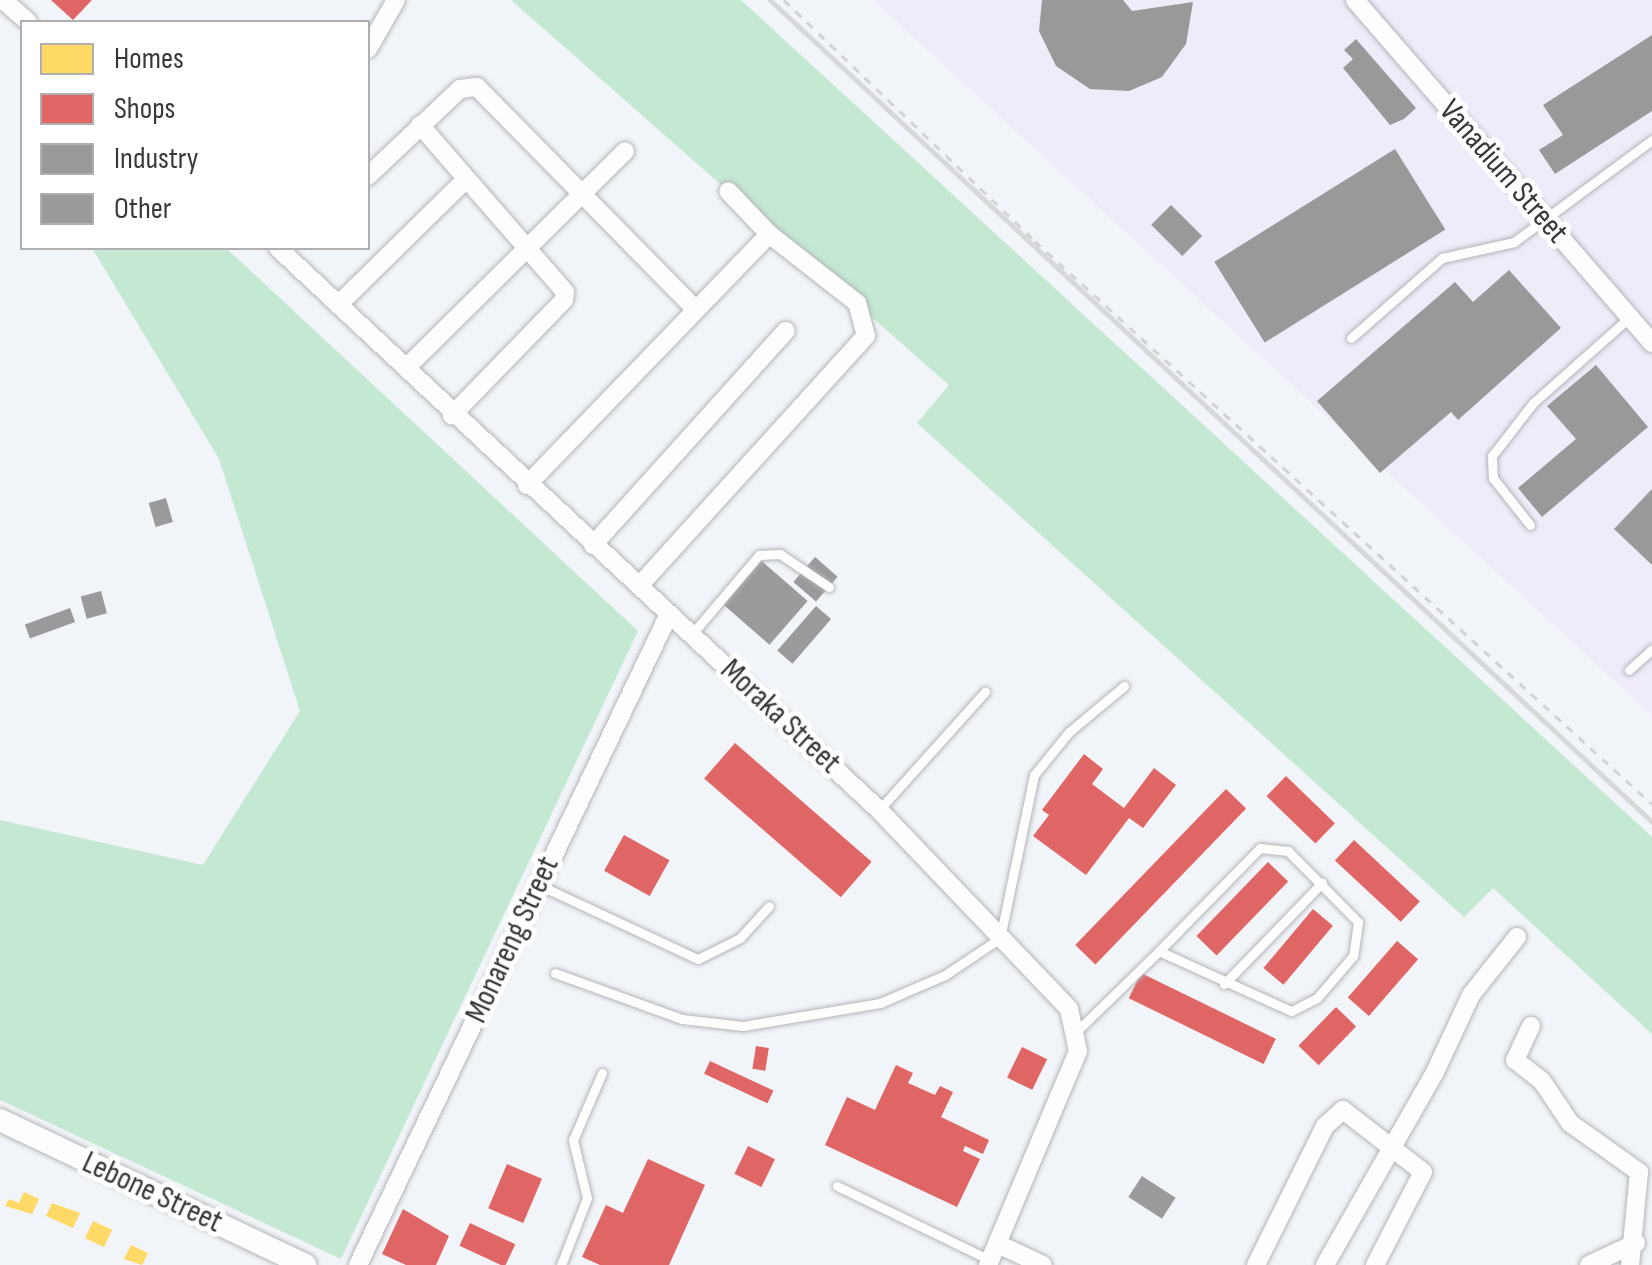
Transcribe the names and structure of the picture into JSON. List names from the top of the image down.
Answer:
{
  "streets": {
    "street": [
      "Vanadium Street",
      "Moraka Street",
      "Monareng Street",
      "Lebone Street"
    ]
  },
  "crossings": [
    ["Moraka Street", "Monareng Street"]
  ],
  "legend": [
    "Homes",
    "Shops",
    "Industry",
    "Other"
  ]
}
